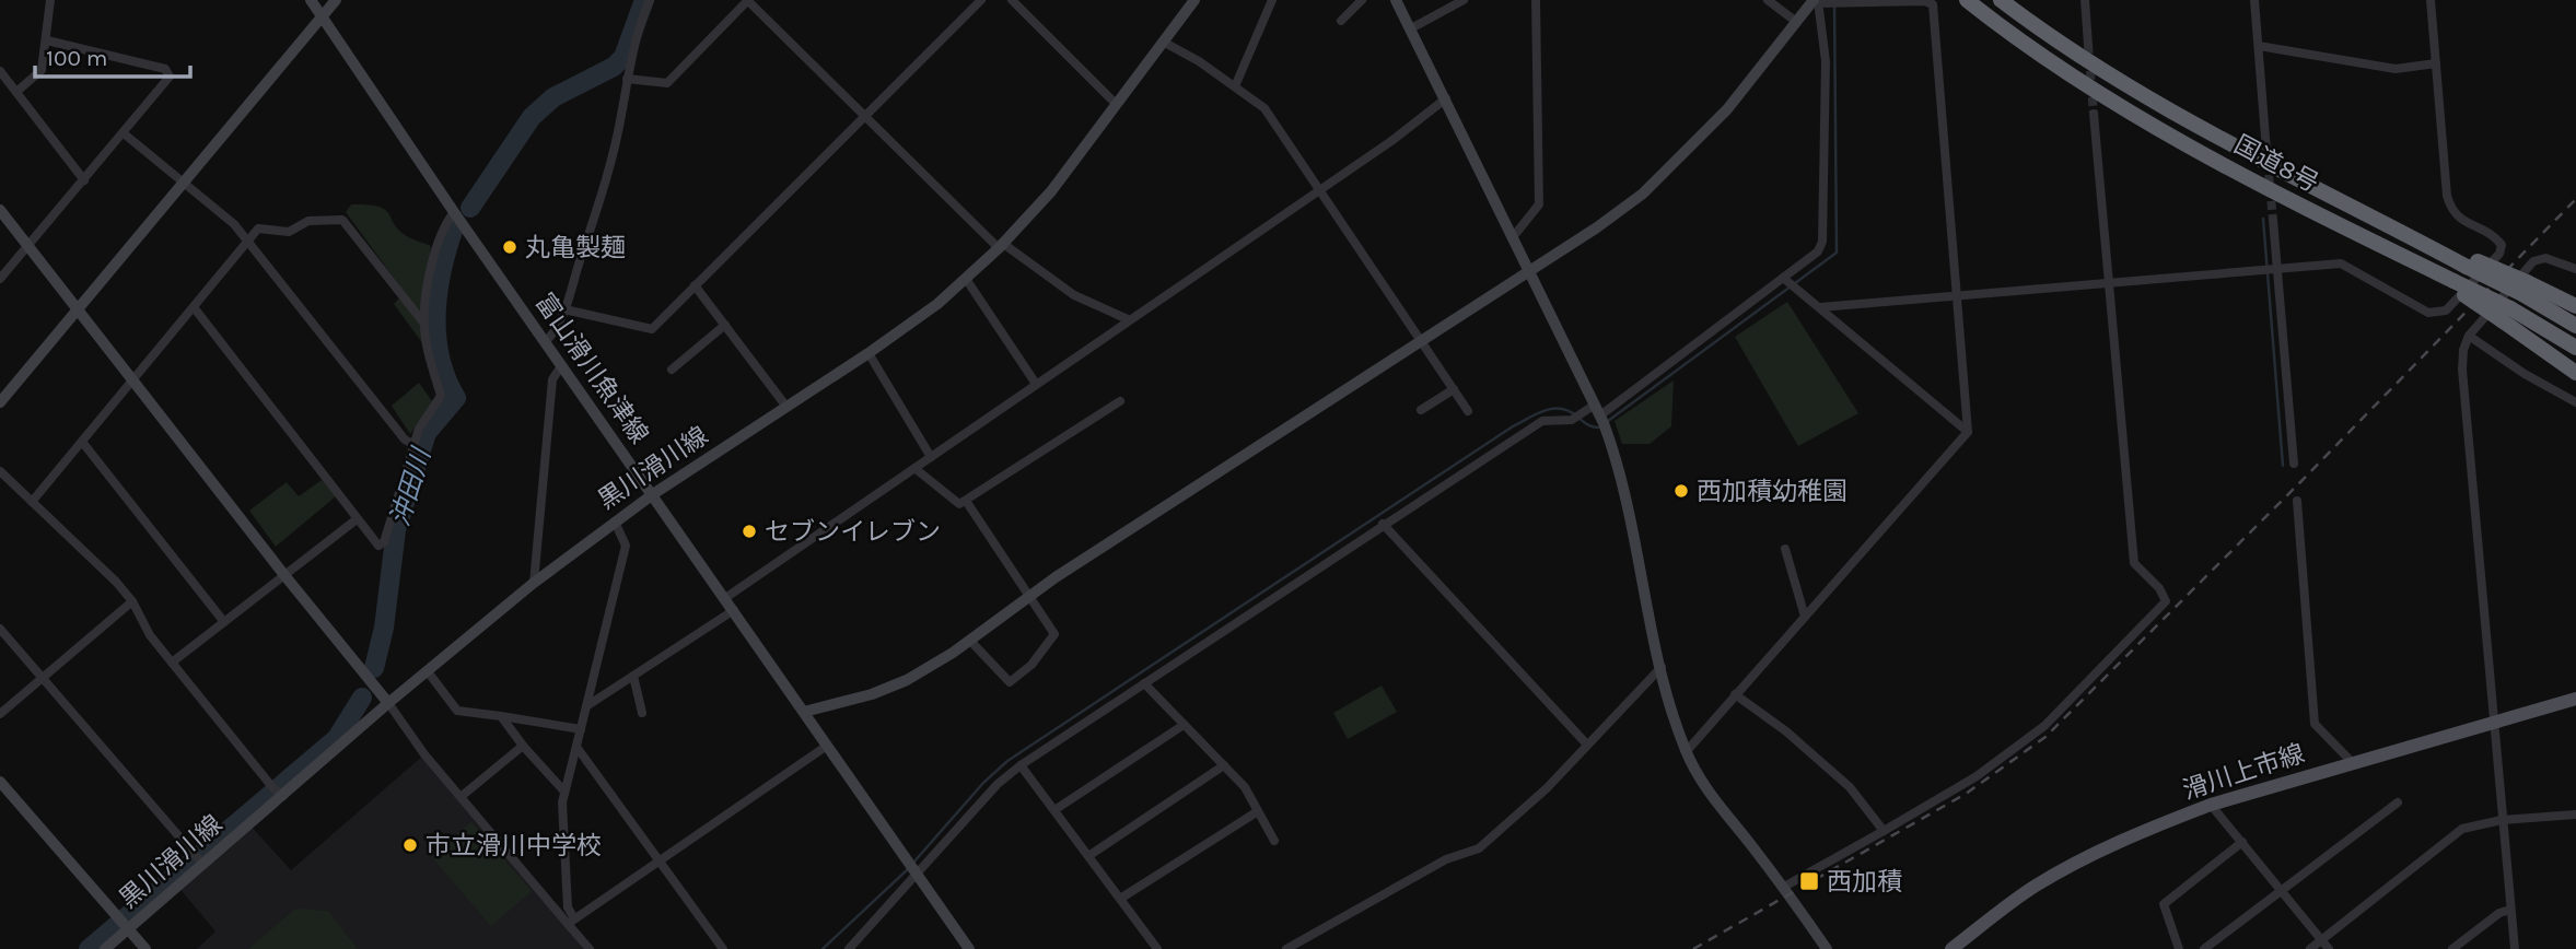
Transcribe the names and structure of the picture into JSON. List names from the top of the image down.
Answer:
{
  "streets": {
    "highway": ["国道8号"],
    "main road": ["滑川上市線"],
    "street": ["富山滑川魚津線", "黒川滑川線"]
  },
  "crossings": [
    ["富山滑川魚津線", "黒川滑川線"]
  ],
  "water": ["沖田川"],
  "places": {
    "other": [
      "丸亀製麺",
      "西加積幼稚園",
      "セブンイレブン",
      "市立滑川中学校"
    ],
    "transit": ["西加積"]
  },
  "scale_bar": "100 m"
}
